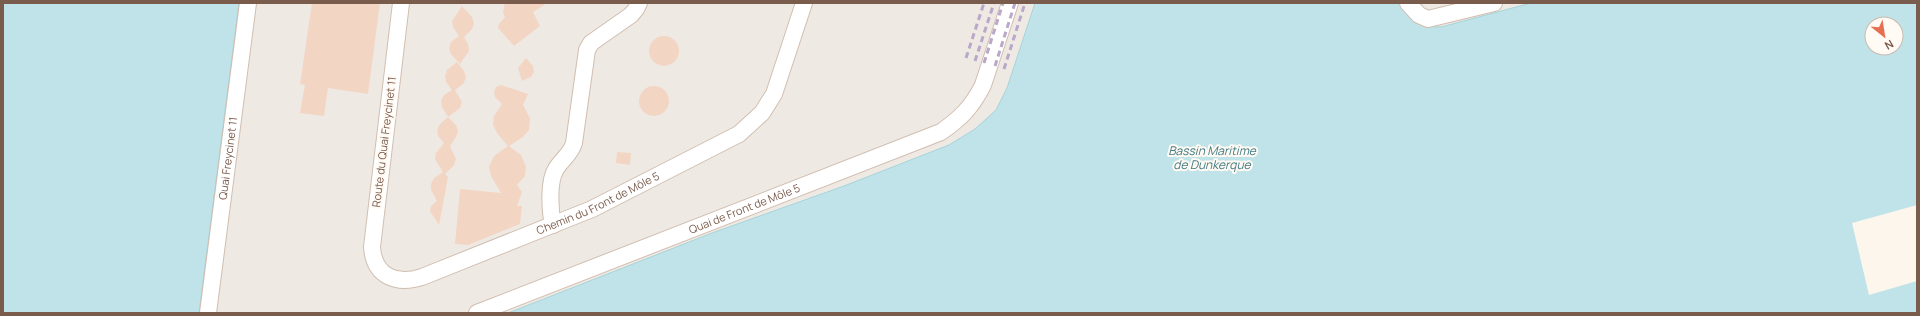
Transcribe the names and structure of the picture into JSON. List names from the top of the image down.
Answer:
{
  "streets": {
    "street": [
      "Route du Quai Freycinet 11",
      "Quai Freycinet 11",
      "Chemin du Front de Môle 5",
      "Quai de Front de Môle 5"
    ]
  },
  "crossings": [
    ["Route du Quai Freycinet 11", "Chemin du Front de Môle 5"]
  ],
  "water": ["Bassin Maritime de Dunkerque"],
  "north": "bottom right"
}
